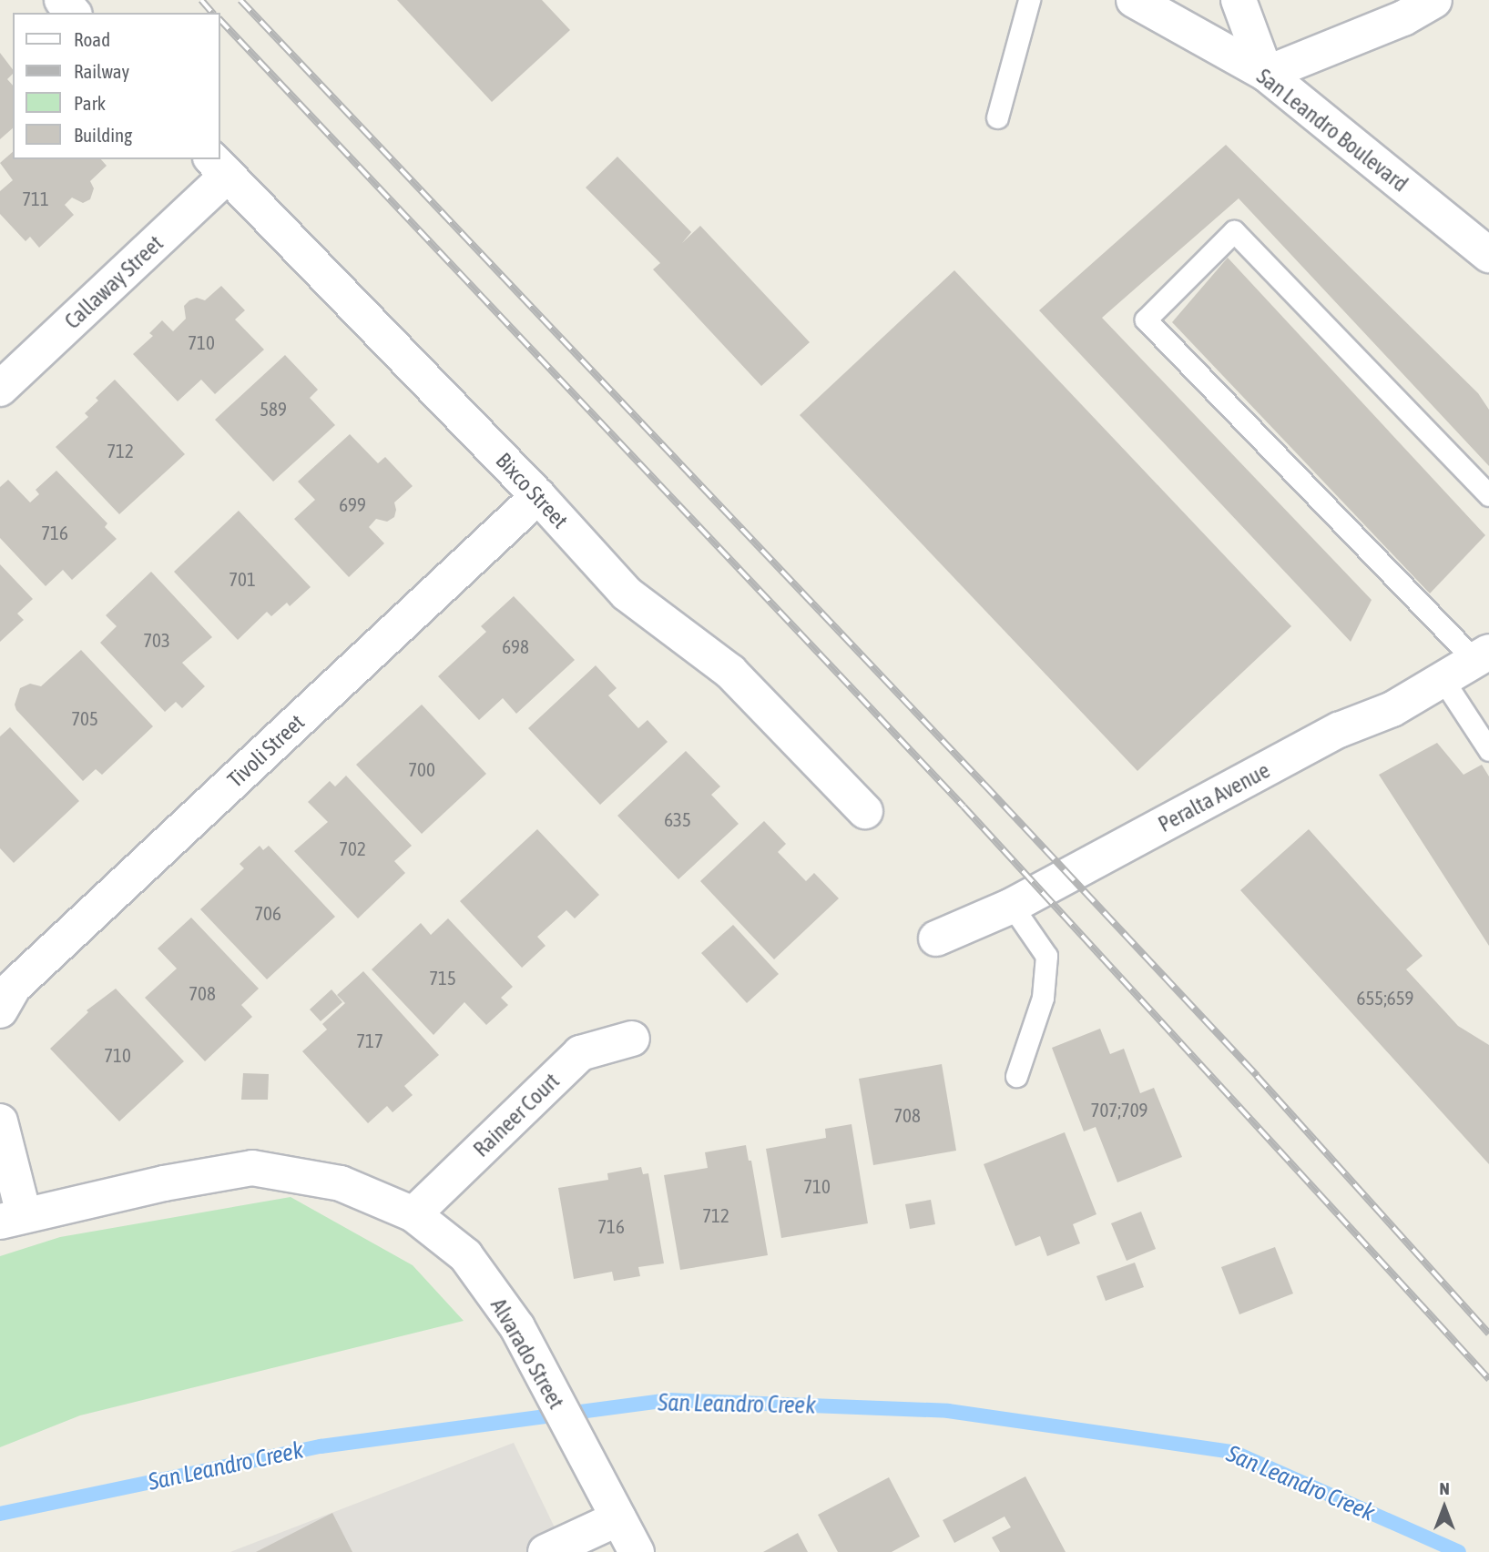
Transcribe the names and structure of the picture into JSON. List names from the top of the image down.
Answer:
{
  "streets": {
    "street": [
      "San Leandro Boulevard",
      "Callaway Street",
      "Bixco Street",
      "Tivoli Street",
      "Peralta Avenue",
      "Raineer Court",
      "Alvarado Street"
    ]
  },
  "crossings": [
    ["Callaway Street", "Bixco Street"],
    ["Bixco Street", "Tivoli Street"],
    ["Raineer Court", "Alvarado Street"]
  ],
  "water": ["San Leandro Creek"],
  "house_numbers": [
    "711",
    "710",
    "589",
    "712",
    "699",
    "716",
    "701",
    "703",
    "698",
    "705",
    "700",
    "635",
    "702",
    "706",
    "715",
    "708",
    "655;659",
    "717",
    "710",
    "707;709",
    "708",
    "710",
    "712",
    "716"
  ],
  "legend": [
    "Road",
    "Railway",
    "Park",
    "Building"
  ],
  "north": "top"
}
